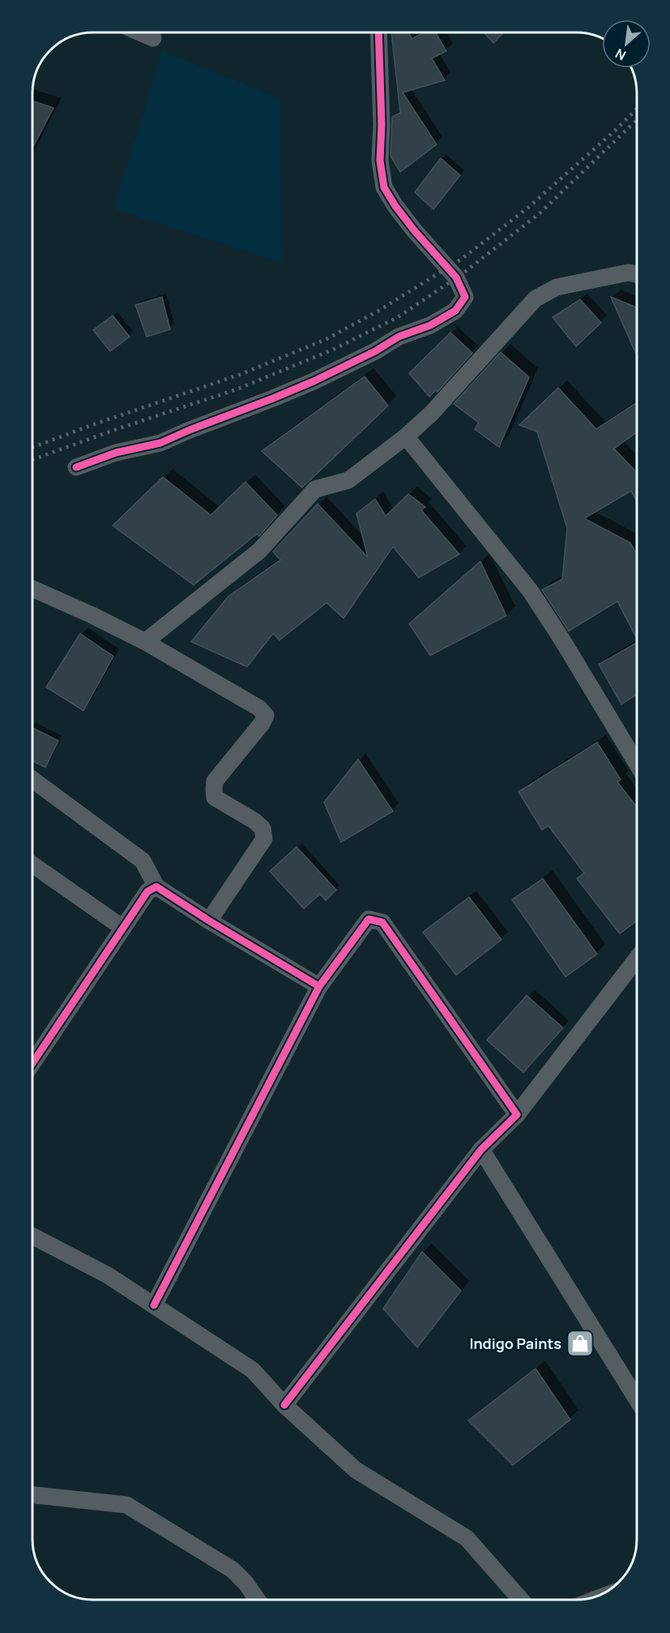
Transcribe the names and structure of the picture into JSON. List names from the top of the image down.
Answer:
{
  "places": {
    "shop": ["Indigo Paints"]
  },
  "north": "bottom left"
}
